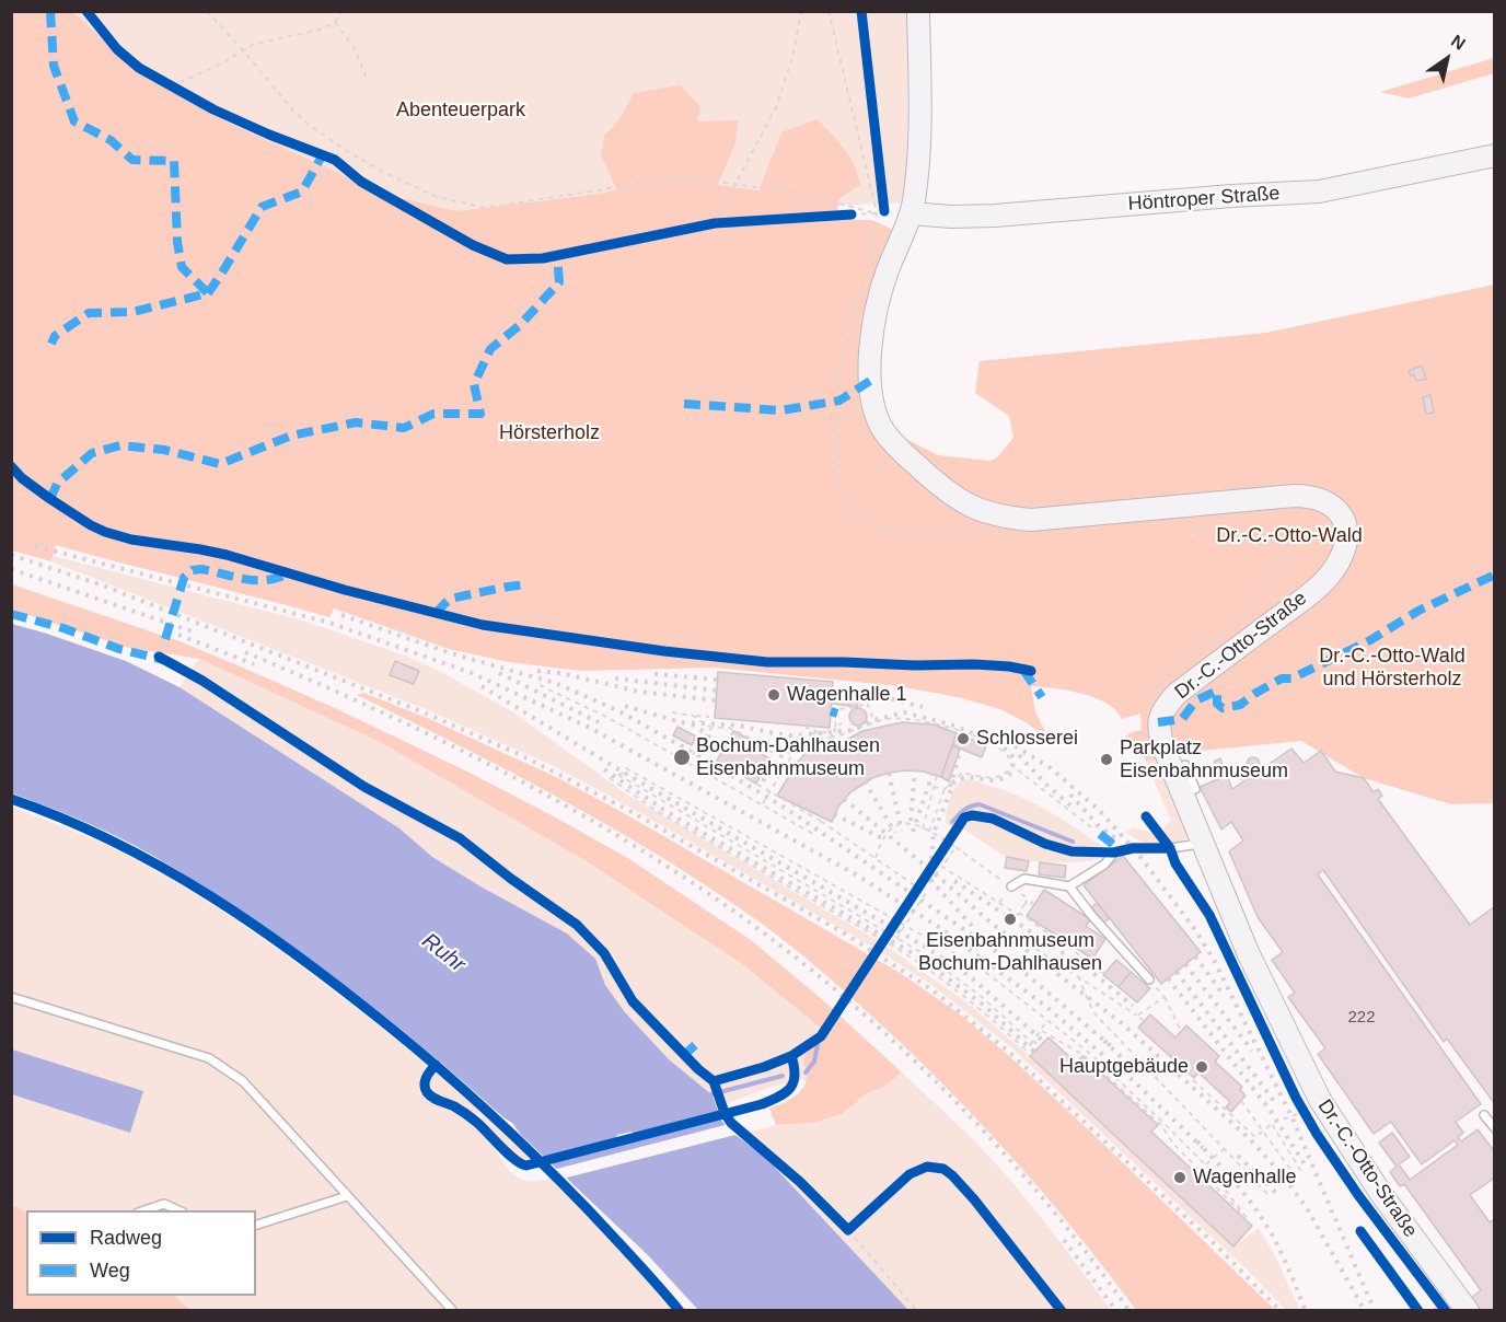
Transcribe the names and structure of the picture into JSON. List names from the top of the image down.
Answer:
{
  "streets": {
    "street": ["Höntroper Straße", "Dr.-C.-Otto-Straße"]
  },
  "crossings": [
    ["Höntroper Straße", "Dr.-C.-Otto-Straße"]
  ],
  "water": ["Ruhr"],
  "parks": [
    "Abenteuerpark",
    "Hörsterholz",
    "Dr.-C.-Otto-Wald",
    "Dr.-C.-Otto-Wald und Hörsterholz"
  ],
  "places": [
    "Wagenhalle 1",
    "Schlosserei",
    "Bochum-Dahlhausen Eisenbahnmuseum",
    "Parkplatz Eisenbahnmuseum",
    "Eisenbahnmuseum Bochum-Dahlhausen",
    "Hauptgebäude",
    "Wagenhalle"
  ],
  "house_numbers": ["222"],
  "legend": ["Radweg", "Weg"],
  "north": "top right"
}
